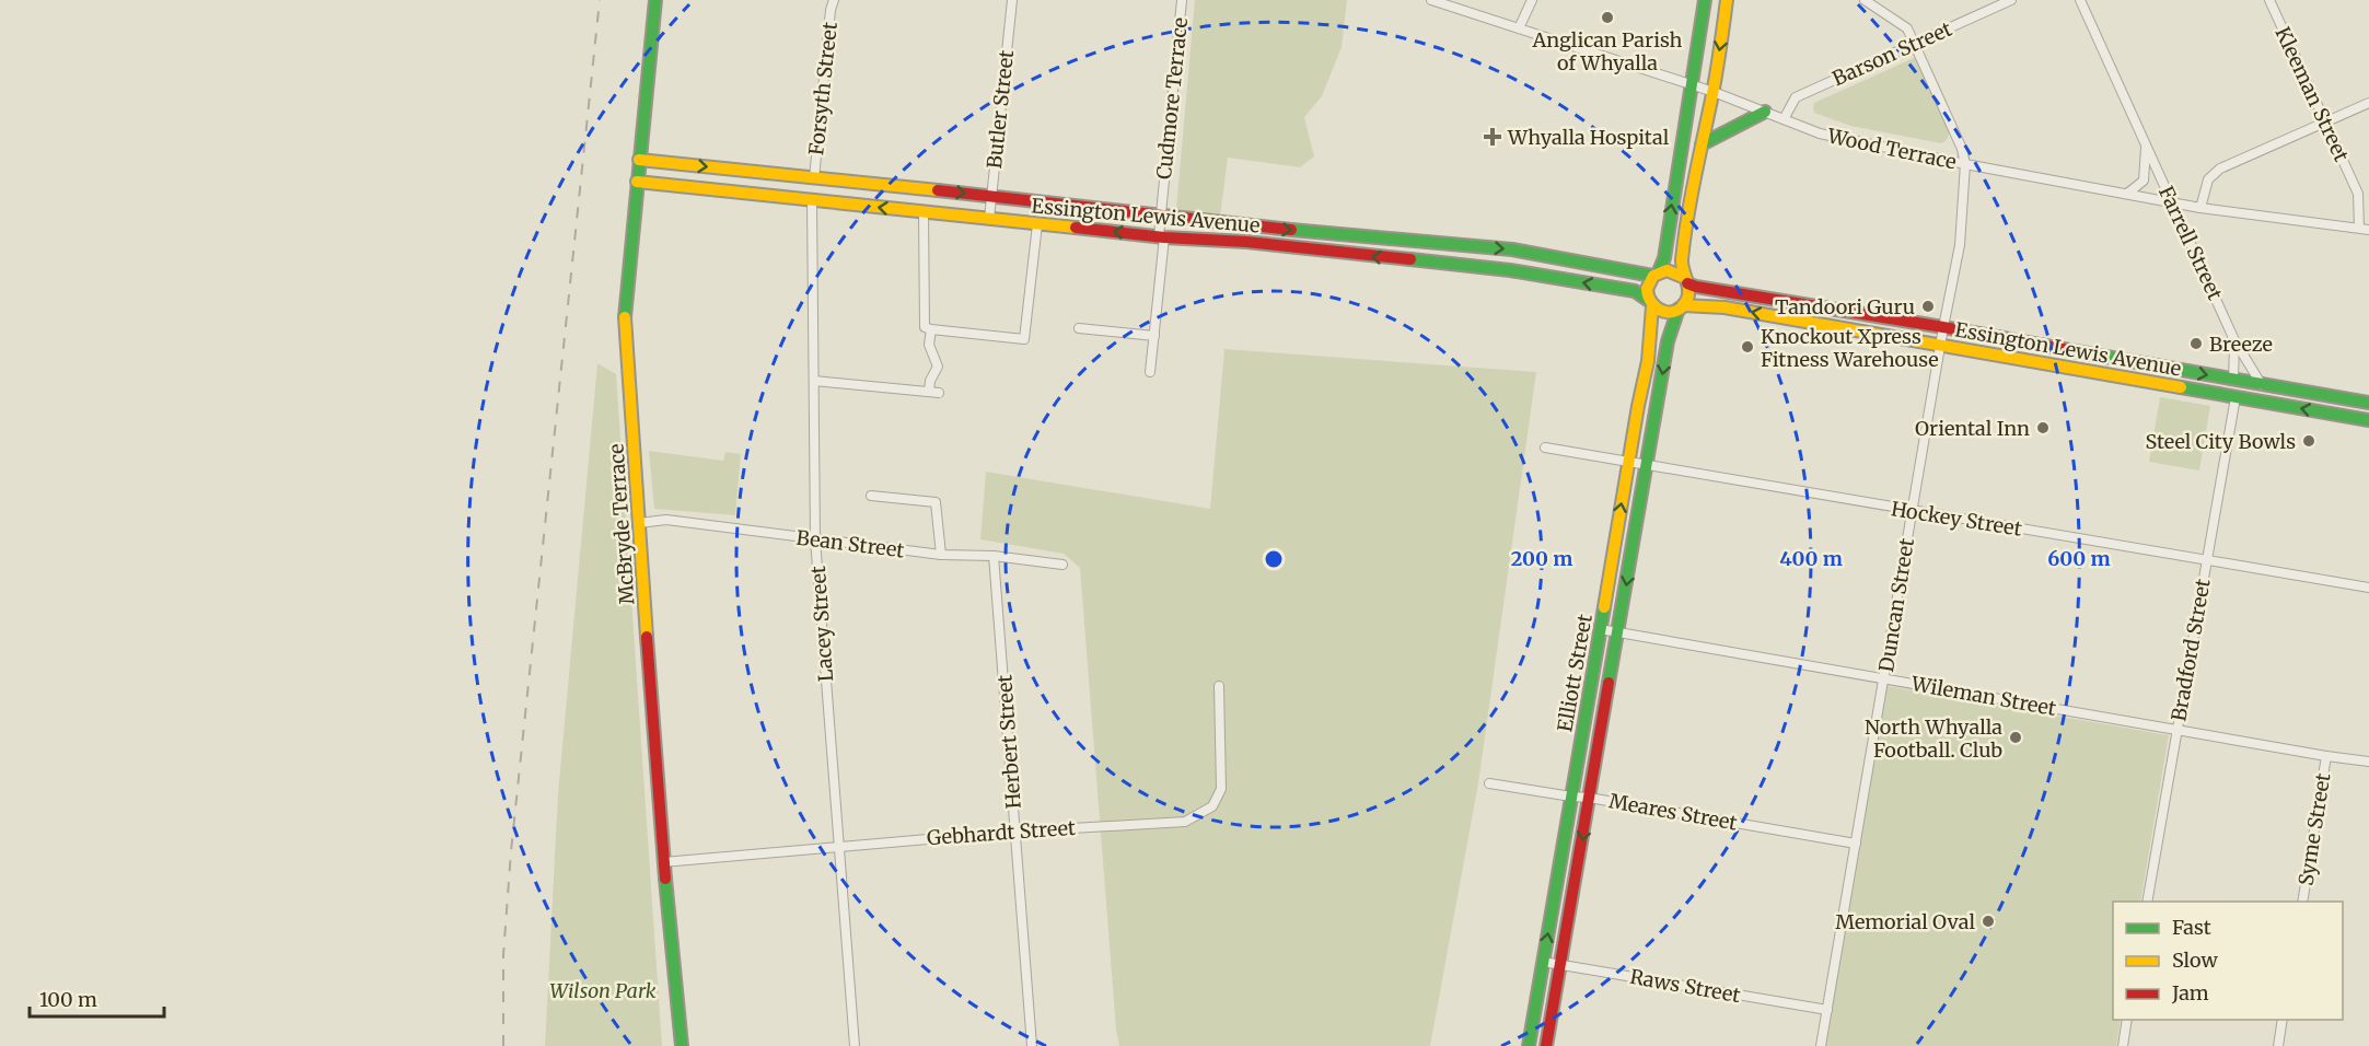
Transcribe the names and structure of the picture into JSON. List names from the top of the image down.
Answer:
{
  "streets": {
    "street": [
      "Barson Street",
      "Forsyth Street",
      "Kleeman Street",
      "Cudmore Terrace",
      "Butler Street",
      "Wood Terrace",
      "Essington Lewis Avenue",
      "Farrell Street",
      "Hockey Street",
      "McBryde Terrace",
      "Bean Street",
      "Duncan Street",
      "Lacey Street",
      "Bradford Street",
      "Elliott Street",
      "Wileman Street",
      "Herbert Street",
      "Meares Street",
      "Syme Street",
      "Gebhardt Street",
      "Raws Street"
    ]
  },
  "crossings": [
    ["Barson Street", "Wood Terrace"],
    ["Forsyth Street", "Essington Lewis Avenue"],
    ["Kleeman Street", "Wood Terrace"],
    ["Cudmore Terrace", "Essington Lewis Avenue"],
    ["Butler Street", "Essington Lewis Avenue"],
    ["Wood Terrace", "Farrell Street"],
    ["Wood Terrace", "Duncan Street"],
    ["Essington Lewis Avenue", "Farrell Street"],
    ["Essington Lewis Avenue", "McBryde Terrace"],
    ["Essington Lewis Avenue", "Duncan Street"],
    ["Essington Lewis Avenue", "Lacey Street"],
    ["Essington Lewis Avenue", "Bradford Street"],
    ["Essington Lewis Avenue", "Elliott Street"],
    ["Hockey Street", "Duncan Street"],
    ["Hockey Street", "Bradford Street"],
    ["Hockey Street", "Elliott Street"],
    ["McBryde Terrace", "Bean Street"],
    ["McBryde Terrace", "Gebhardt Street"],
    ["Bean Street", "Lacey Street"],
    ["Bean Street", "Herbert Street"],
    ["Duncan Street", "Wileman Street"],
    ["Duncan Street", "Meares Street"],
    ["Duncan Street", "Raws Street"],
    ["Lacey Street", "Gebhardt Street"],
    ["Bradford Street", "Wileman Street"],
    ["Elliott Street", "Wileman Street"],
    ["Elliott Street", "Meares Street"],
    ["Elliott Street", "Raws Street"],
    ["Wileman Street", "Syme Street"],
    ["Herbert Street", "Gebhardt Street"]
  ],
  "parks": ["Wilson Park"],
  "places": {
    "other": [
      "Anglican Parish of Whyalla",
      "Tandoori Guru",
      "Breeze",
      "Knockout Xpress Fitness Warehouse",
      "Oriental Inn",
      "Steel City Bowls",
      "North Whyalla Football. Club",
      "Memorial Oval"
    ],
    "health": ["Whyalla Hospital"]
  },
  "legend": ["Fast", "Slow", "Jam"],
  "scale_bar": "100 m",
  "rings": ["200 m", "400 m", "600 m"]
}
